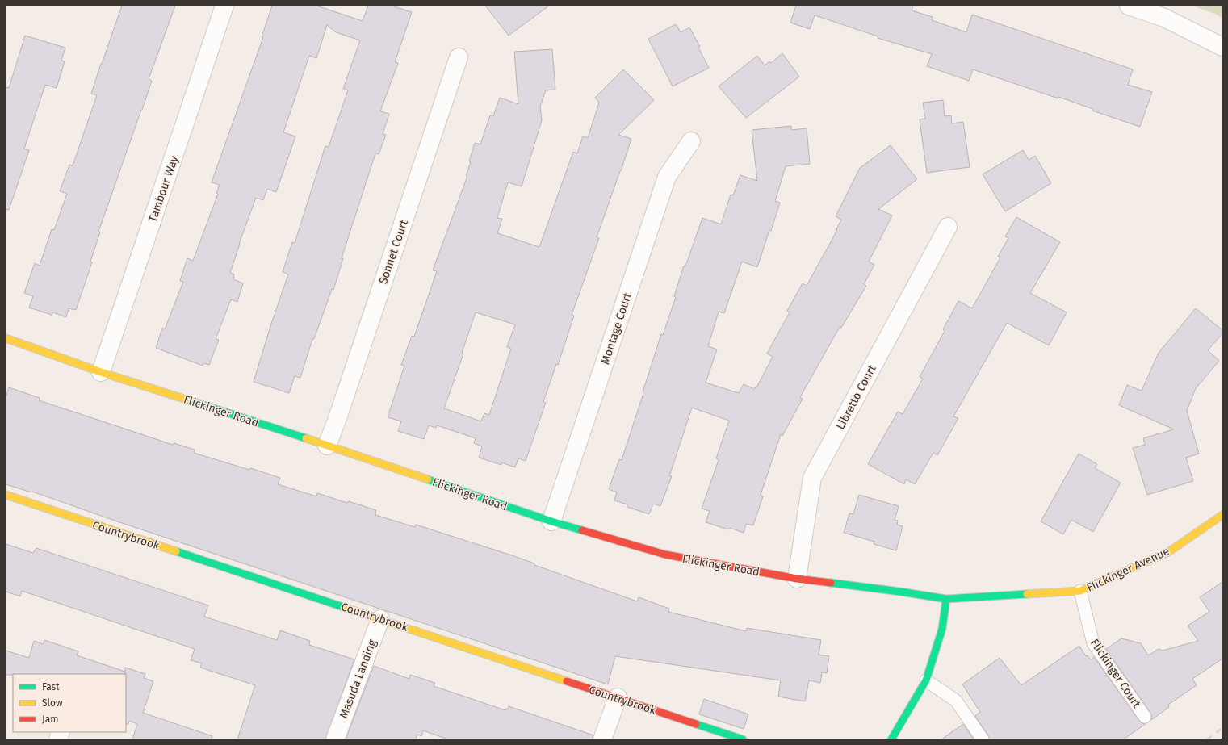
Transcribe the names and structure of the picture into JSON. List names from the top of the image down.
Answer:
{
  "streets": {
    "street": [
      "Tambour Way",
      "Sonnet Court",
      "Montage Court",
      "Libretto Court",
      "Flickinger Road",
      "Countrybrook",
      "Flickinger Avenue",
      "Masuda Landing"
    ],
    "lane": ["Flickinger Court"]
  },
  "crossings": [
    ["Tambour Way", "Flickinger Road"],
    ["Sonnet Court", "Flickinger Road"],
    ["Montage Court", "Flickinger Road"],
    ["Libretto Court", "Flickinger Road"],
    ["Flickinger Road", "Flickinger Avenue"],
    ["Countrybrook", "Masuda Landing"],
    ["Flickinger Avenue", "Flickinger Court"]
  ],
  "legend": ["Fast", "Slow", "Jam"]
}
